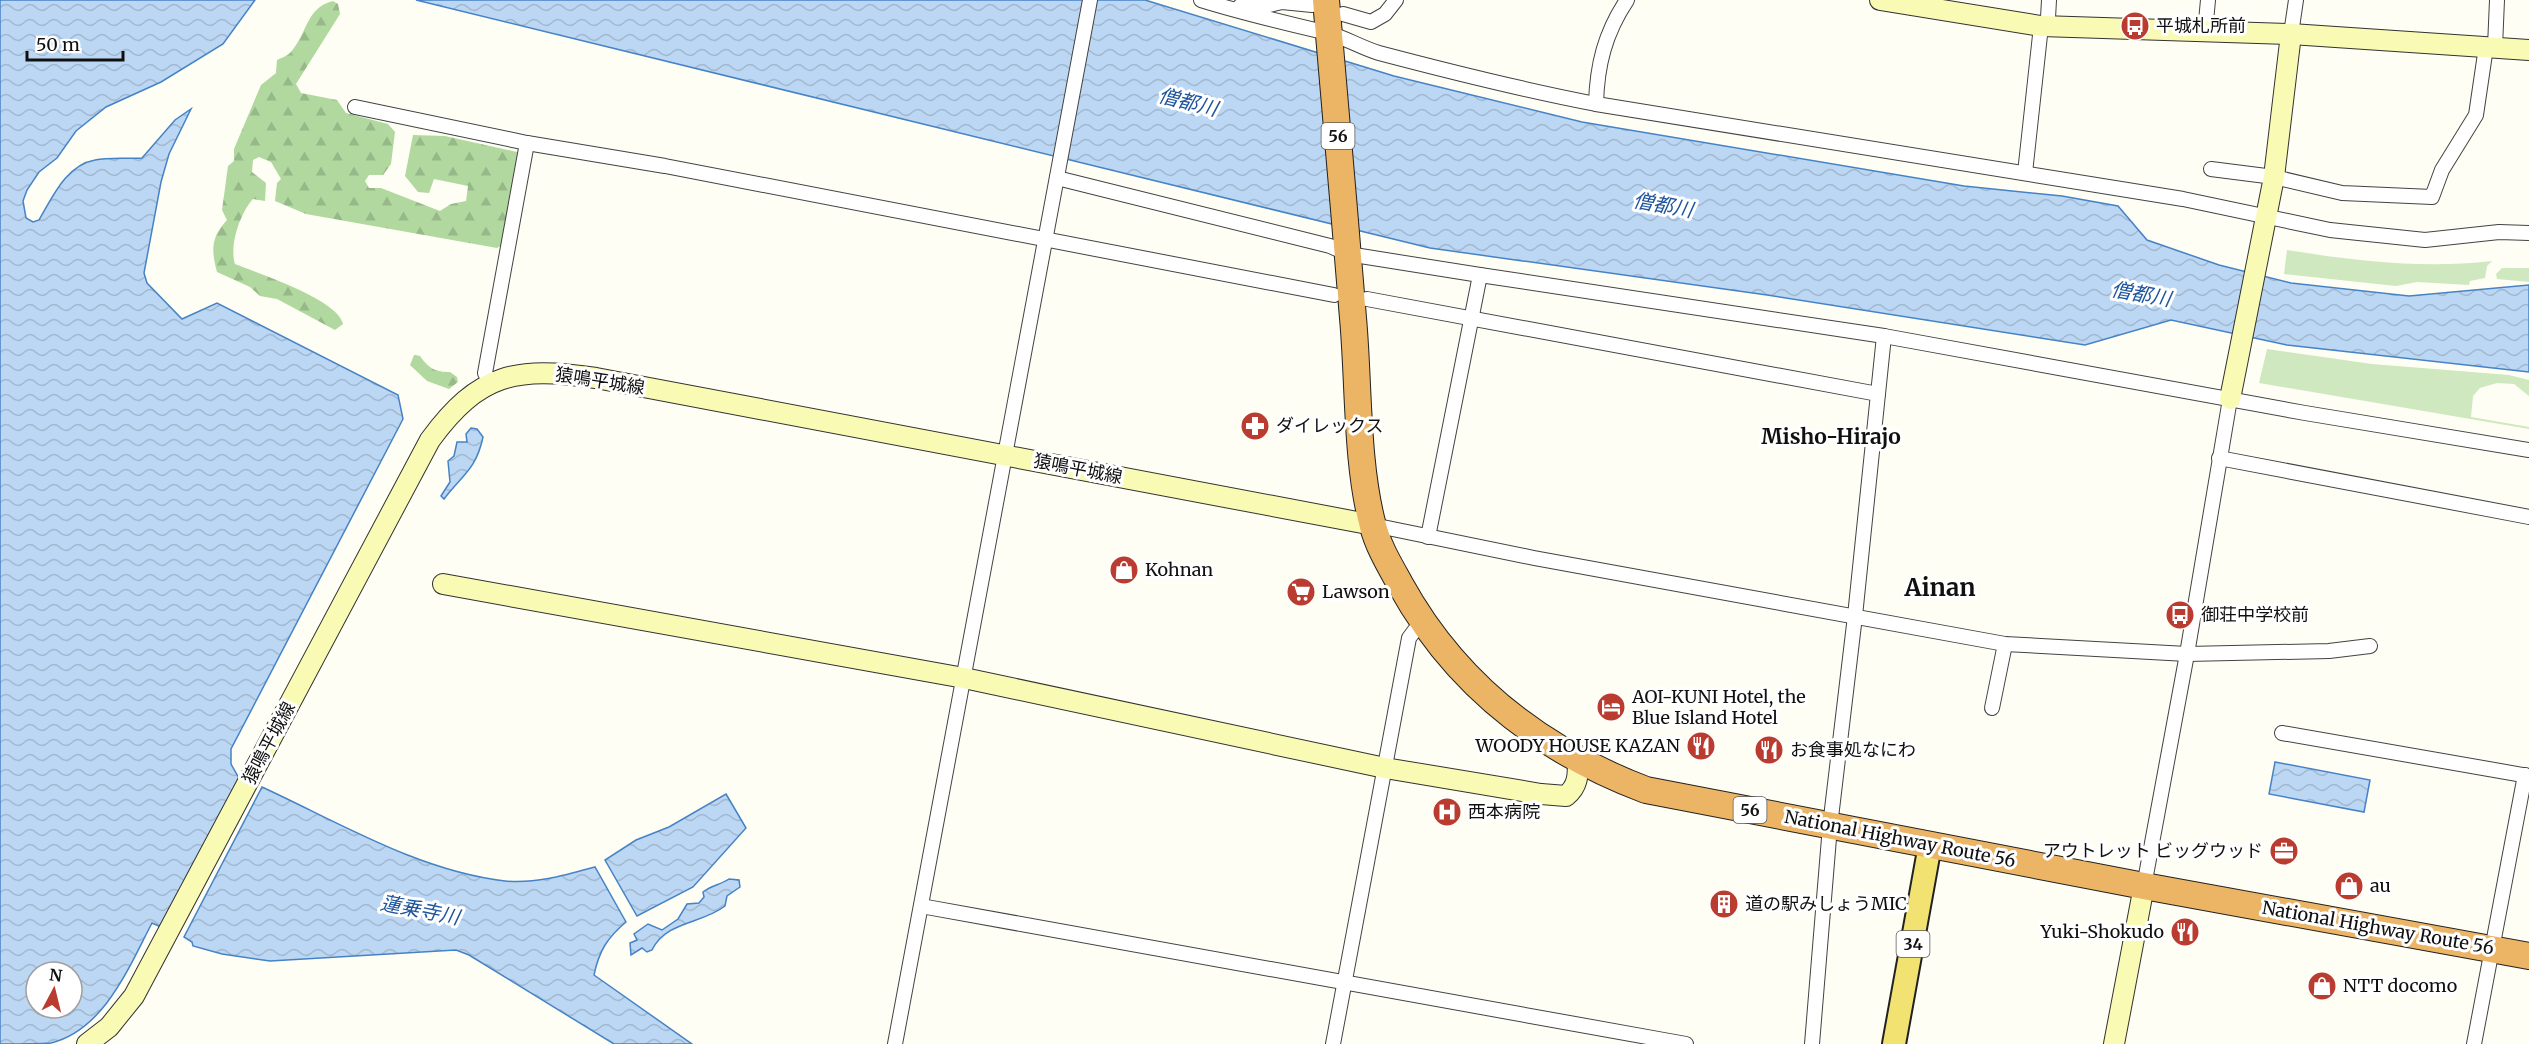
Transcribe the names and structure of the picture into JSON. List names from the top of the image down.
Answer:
{
  "streets": {
    "highway": ["56", "National Highway Route 56"],
    "main road": ["34"],
    "street": ["猿鳴平城線"]
  },
  "crossings": [
    ["猿鳴平城線", "National Highway Route 56"],
    ["National Highway Route 56", "34"]
  ],
  "districts": ["Misho-Hirajo", "Ainan"],
  "water": ["僧都川", "蓮乗寺川"],
  "places": {
    "bus stop": ["平城札所前", "御荘中学校前"],
    "pharmacy": ["ダイレックス"],
    "shop": ["Kohnan", "au", "NTT docomo"],
    "supermarket": ["Lawson"],
    "hotel": ["AOI-KUNI Hotel, the Blue Island Hotel"],
    "restaurant": ["WOODY HOUSE KAZAN", "お食事処なにわ", "Yuki-Shokudo"],
    "hospital": ["西本病院"],
    "office": ["アウトレット ビッグウッド"],
    "building": ["道の駅みしょうMIC"]
  },
  "scale_bar": "50 m",
  "north": "top"
}
